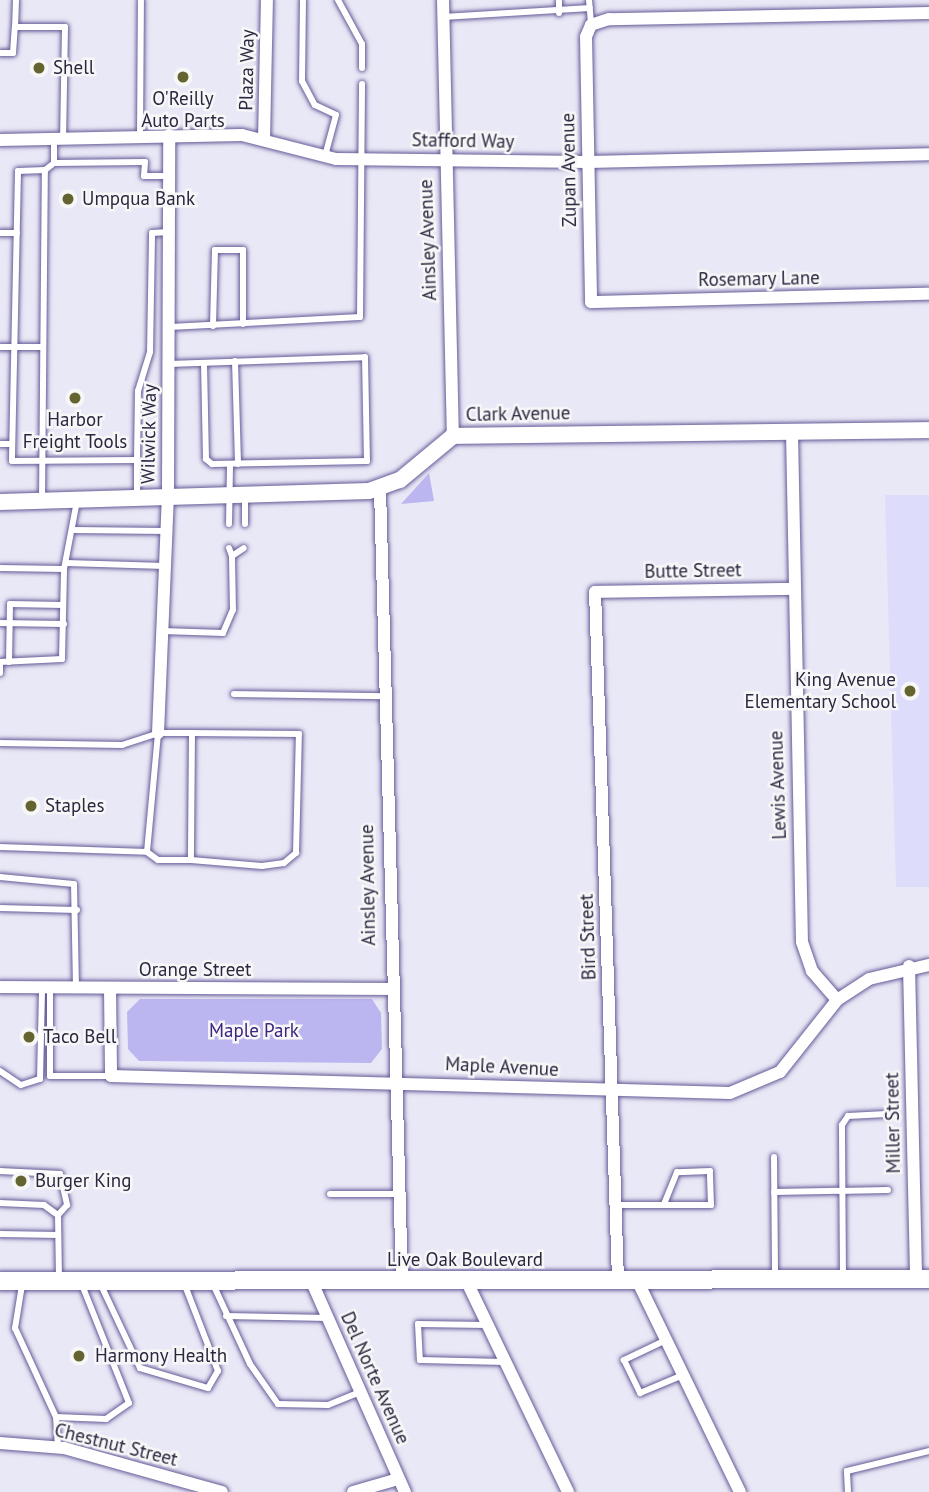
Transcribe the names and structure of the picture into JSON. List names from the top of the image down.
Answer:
{
  "streets": {
    "main road": ["Live Oak Boulevard"],
    "street": [
      "Plaza Way",
      "Stafford Way",
      "Zupan Avenue",
      "Ainsley Avenue",
      "Rosemary Lane",
      "Clark Avenue",
      "Wilwick Way",
      "Butte Street",
      "Lewis Avenue",
      "Bird Street",
      "Orange Street",
      "Maple Avenue",
      "Miller Street",
      "Del Norte Avenue",
      "Chestnut Street"
    ]
  },
  "crossings": [
    ["Plaza Way", "Stafford Way"],
    ["Stafford Way", "Zupan Avenue"],
    ["Stafford Way", "Ainsley Avenue"],
    ["Stafford Way", "Wilwick Way"],
    ["Zupan Avenue", "Rosemary Lane"],
    ["Ainsley Avenue", "Clark Avenue"],
    ["Ainsley Avenue", "Orange Street"],
    ["Ainsley Avenue", "Maple Avenue"],
    ["Ainsley Avenue", "Live Oak Boulevard"],
    ["Clark Avenue", "Lewis Avenue"],
    ["Butte Street", "Lewis Avenue"],
    ["Butte Street", "Bird Street"],
    ["Lewis Avenue", "Maple Avenue"],
    ["Bird Street", "Maple Avenue"],
    ["Bird Street", "Live Oak Boulevard"],
    ["Maple Avenue", "Miller Street"],
    ["Miller Street", "Live Oak Boulevard"],
    ["Live Oak Boulevard", "Del Norte Avenue"]
  ],
  "parks": ["Maple Park"],
  "places": [
    "Shell",
    "O'Reilly Auto Parts",
    "Umpqua Bank",
    "Harbor Freight Tools",
    "King Avenue Elementary School",
    "Staples",
    "Taco Bell",
    "Burger King",
    "Harmony Health"
  ]
}
